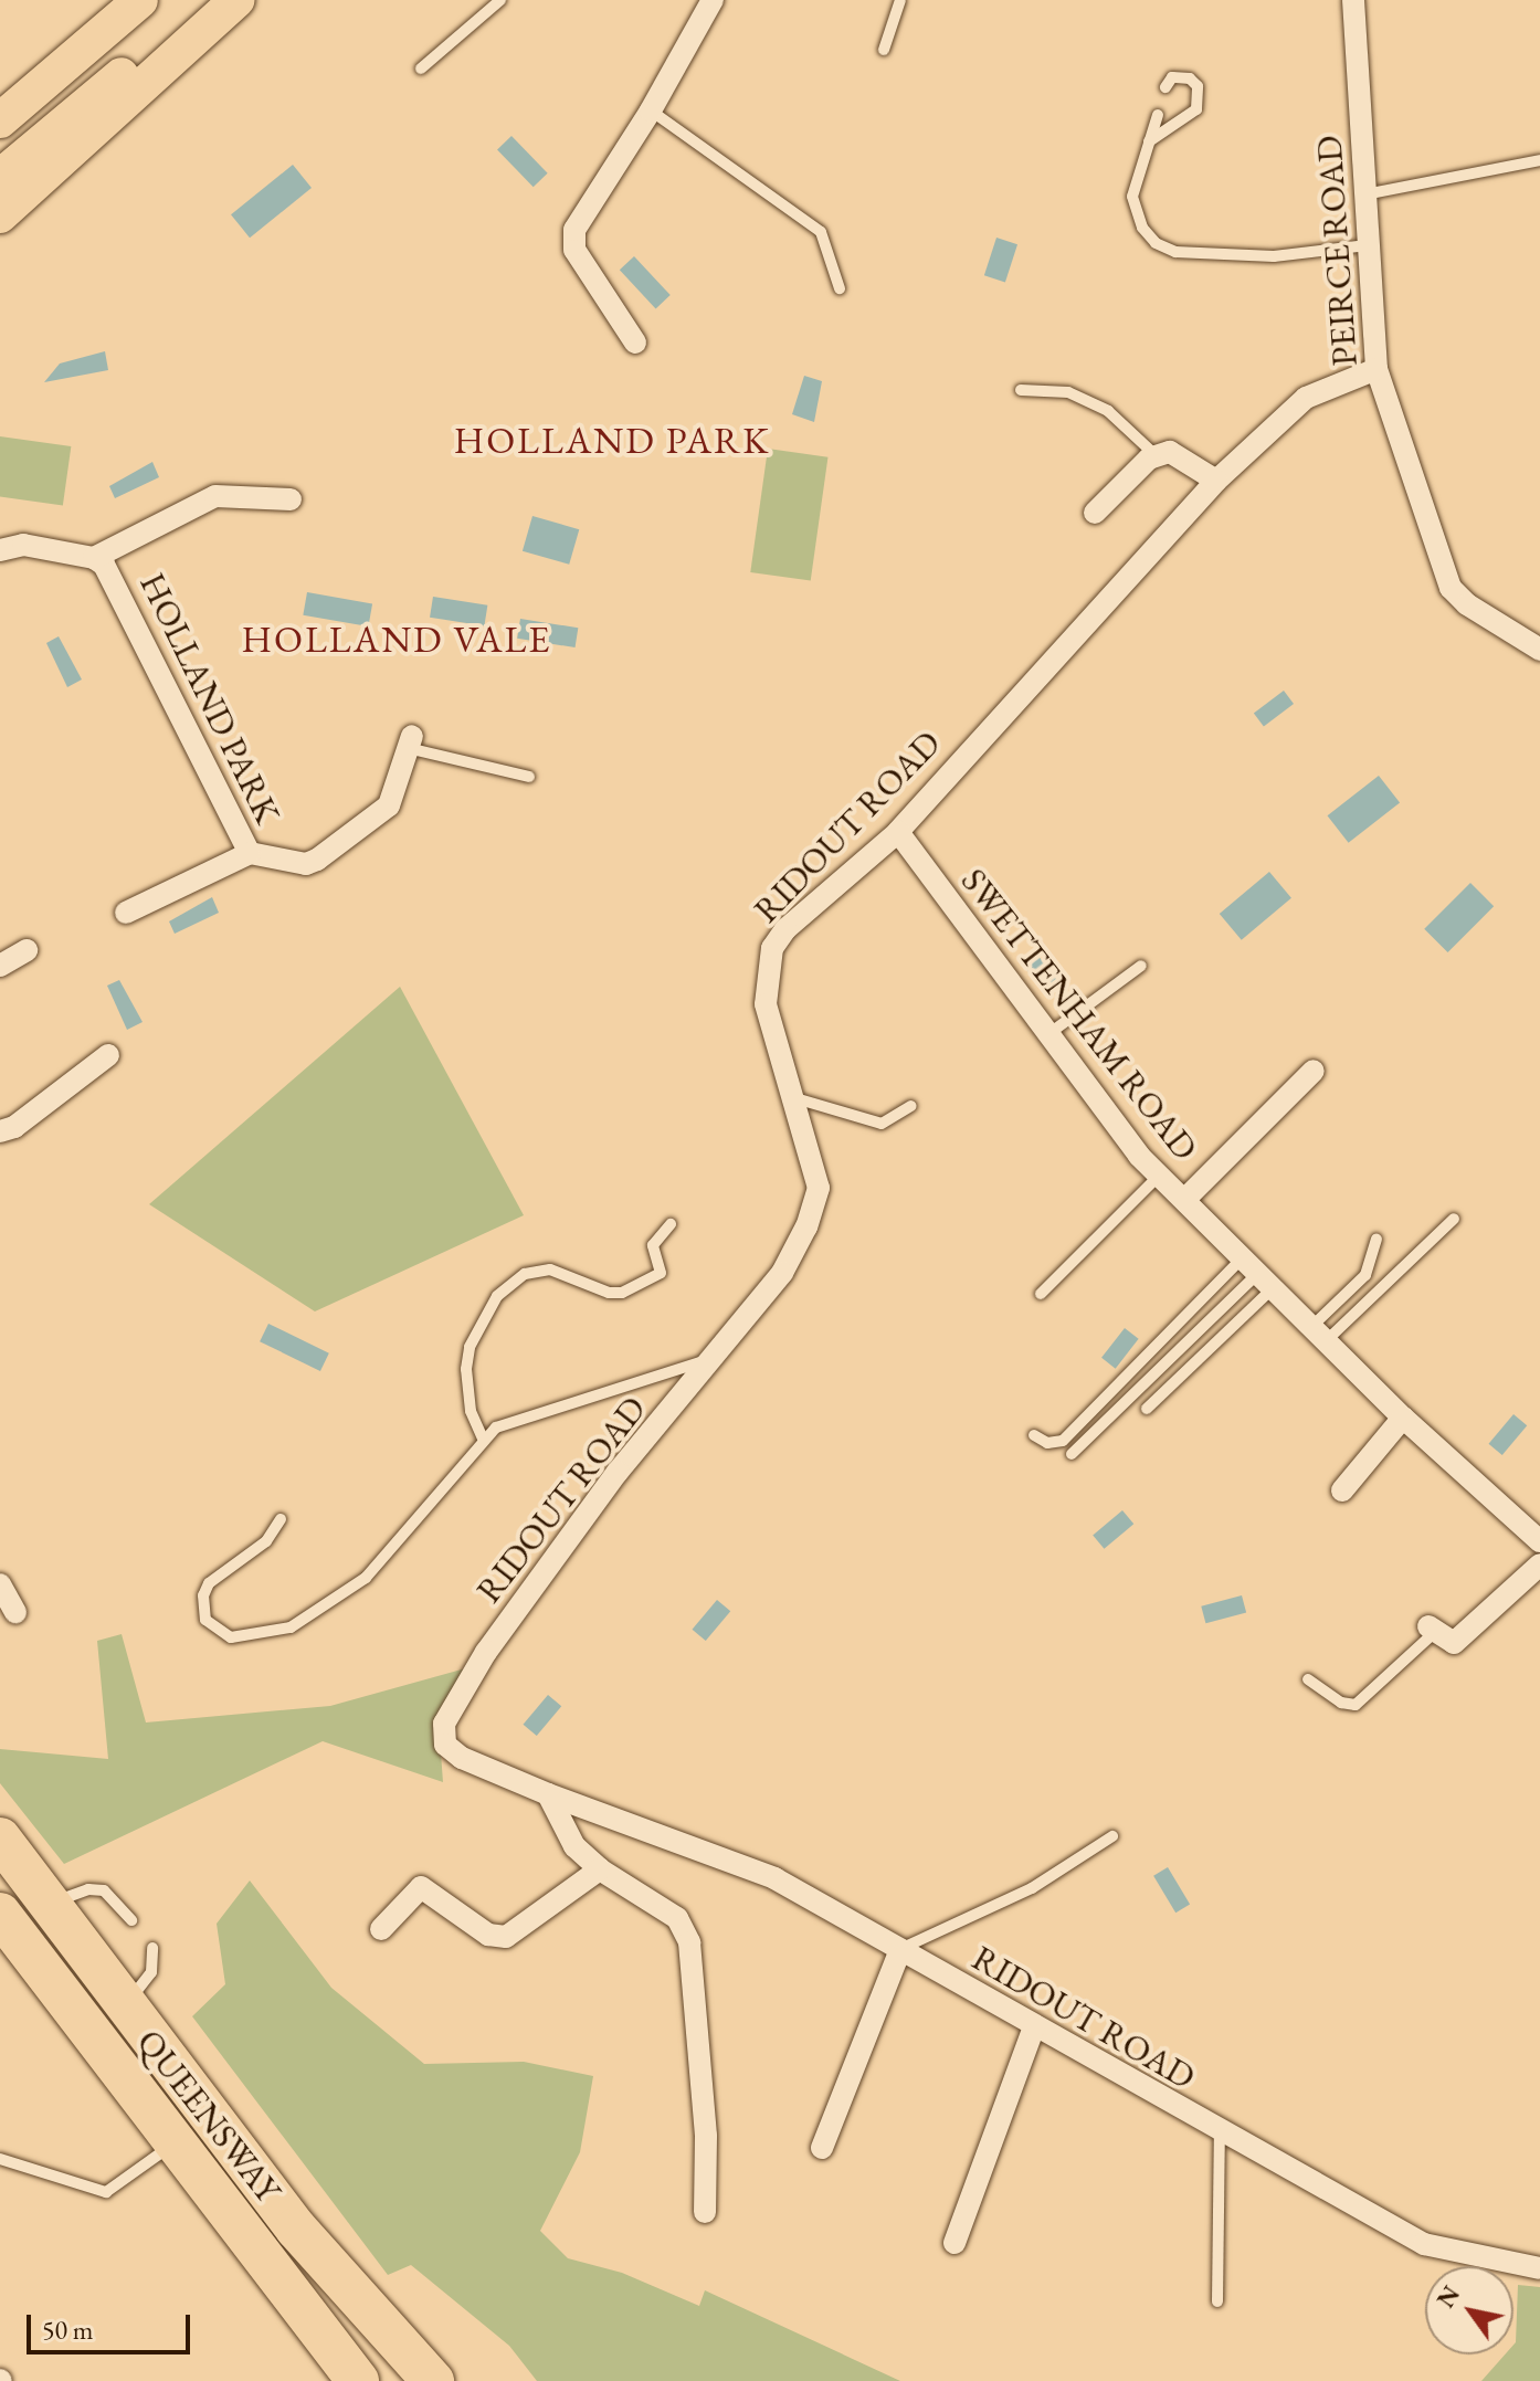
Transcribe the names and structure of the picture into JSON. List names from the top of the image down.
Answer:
{
  "streets": {
    "highway": ["QUEENSWAY"],
    "street": [
      "PEIRCE ROAD",
      "HOLLAND PARK",
      "RIDOUT ROAD",
      "SWETTENHAM ROAD"
    ]
  },
  "crossings": [
    ["PEIRCE ROAD", "RIDOUT ROAD"],
    ["RIDOUT ROAD", "SWETTENHAM ROAD"]
  ],
  "districts": ["HOLLAND PARK", "HOLLAND VALE"],
  "scale_bar": "50 m",
  "north": "top left"
}
